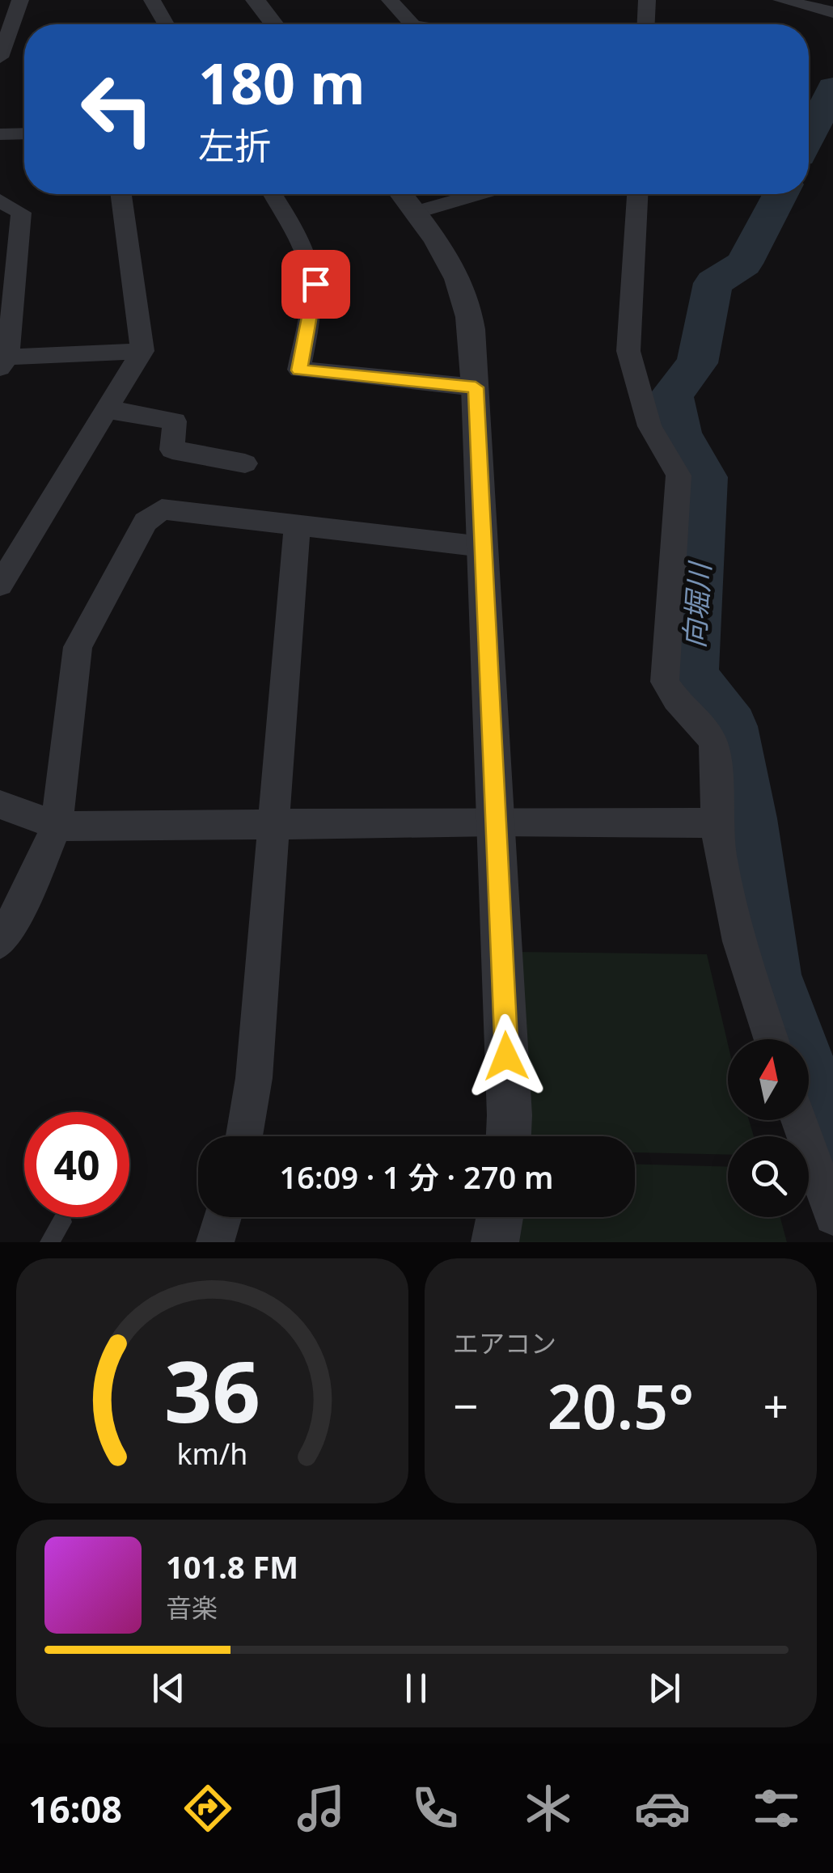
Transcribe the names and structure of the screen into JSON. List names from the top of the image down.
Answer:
{
  "water": ["向堀川"],
  "north": "top",
  "page": {
    "turn": ["180 m", "左折"],
    "limit": "40",
    "trip": "16:09 · 1 分 · 270 m",
    "tile": "エアコン",
    "heat": ["−", "20.5°", "+"],
    "song": ["101.8 FM", "音楽"],
    "tabs": "16:08",
    "gauge": ["36", "km/h"]
  }
}
